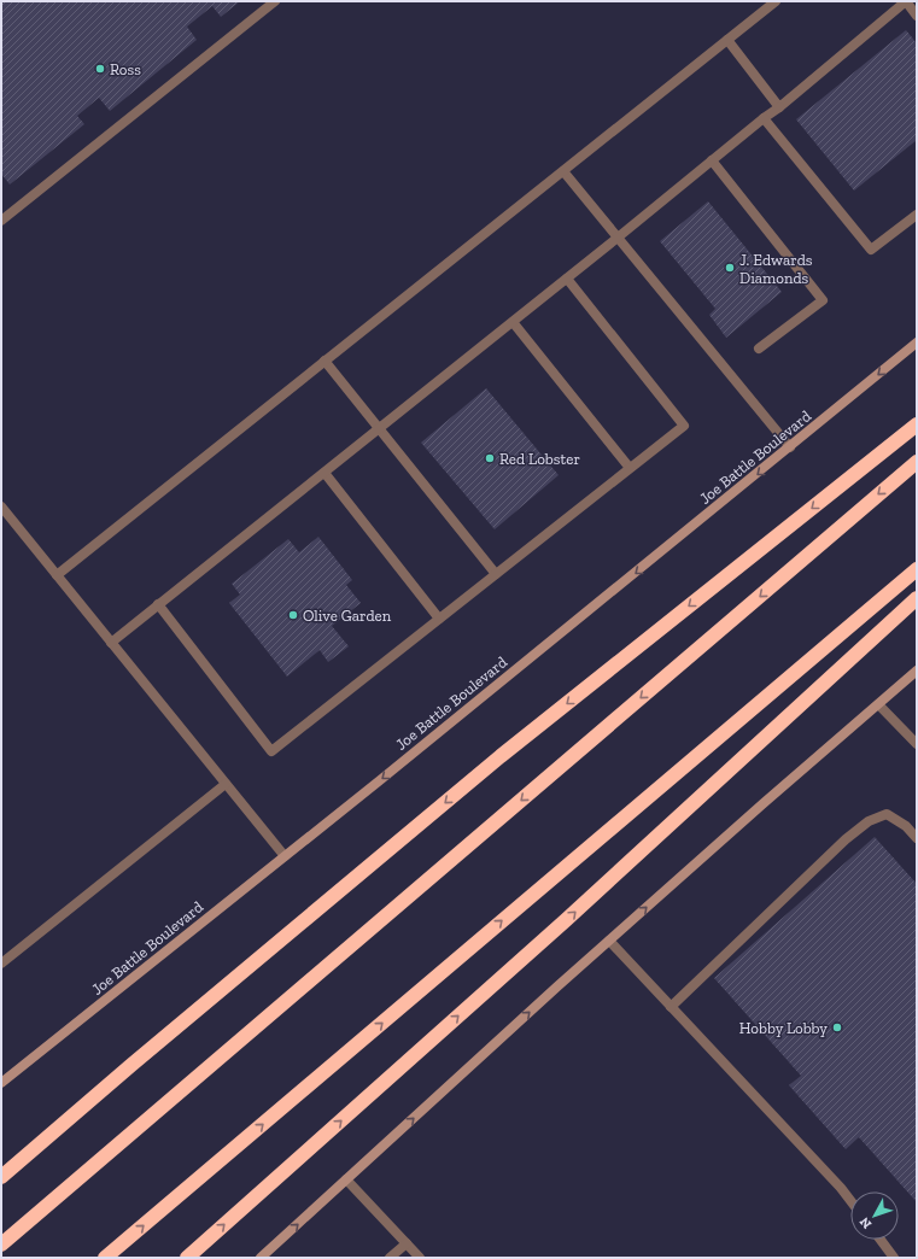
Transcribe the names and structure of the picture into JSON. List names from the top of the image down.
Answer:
{
  "streets": {
    "main road": ["Joe Battle Boulevard"]
  },
  "one_way": ["Joe Battle Boulevard"],
  "places": [
    "Ross",
    "J. Edwards Diamonds",
    "Red Lobster",
    "Olive Garden",
    "Hobby Lobby"
  ],
  "north": "bottom left"
}
